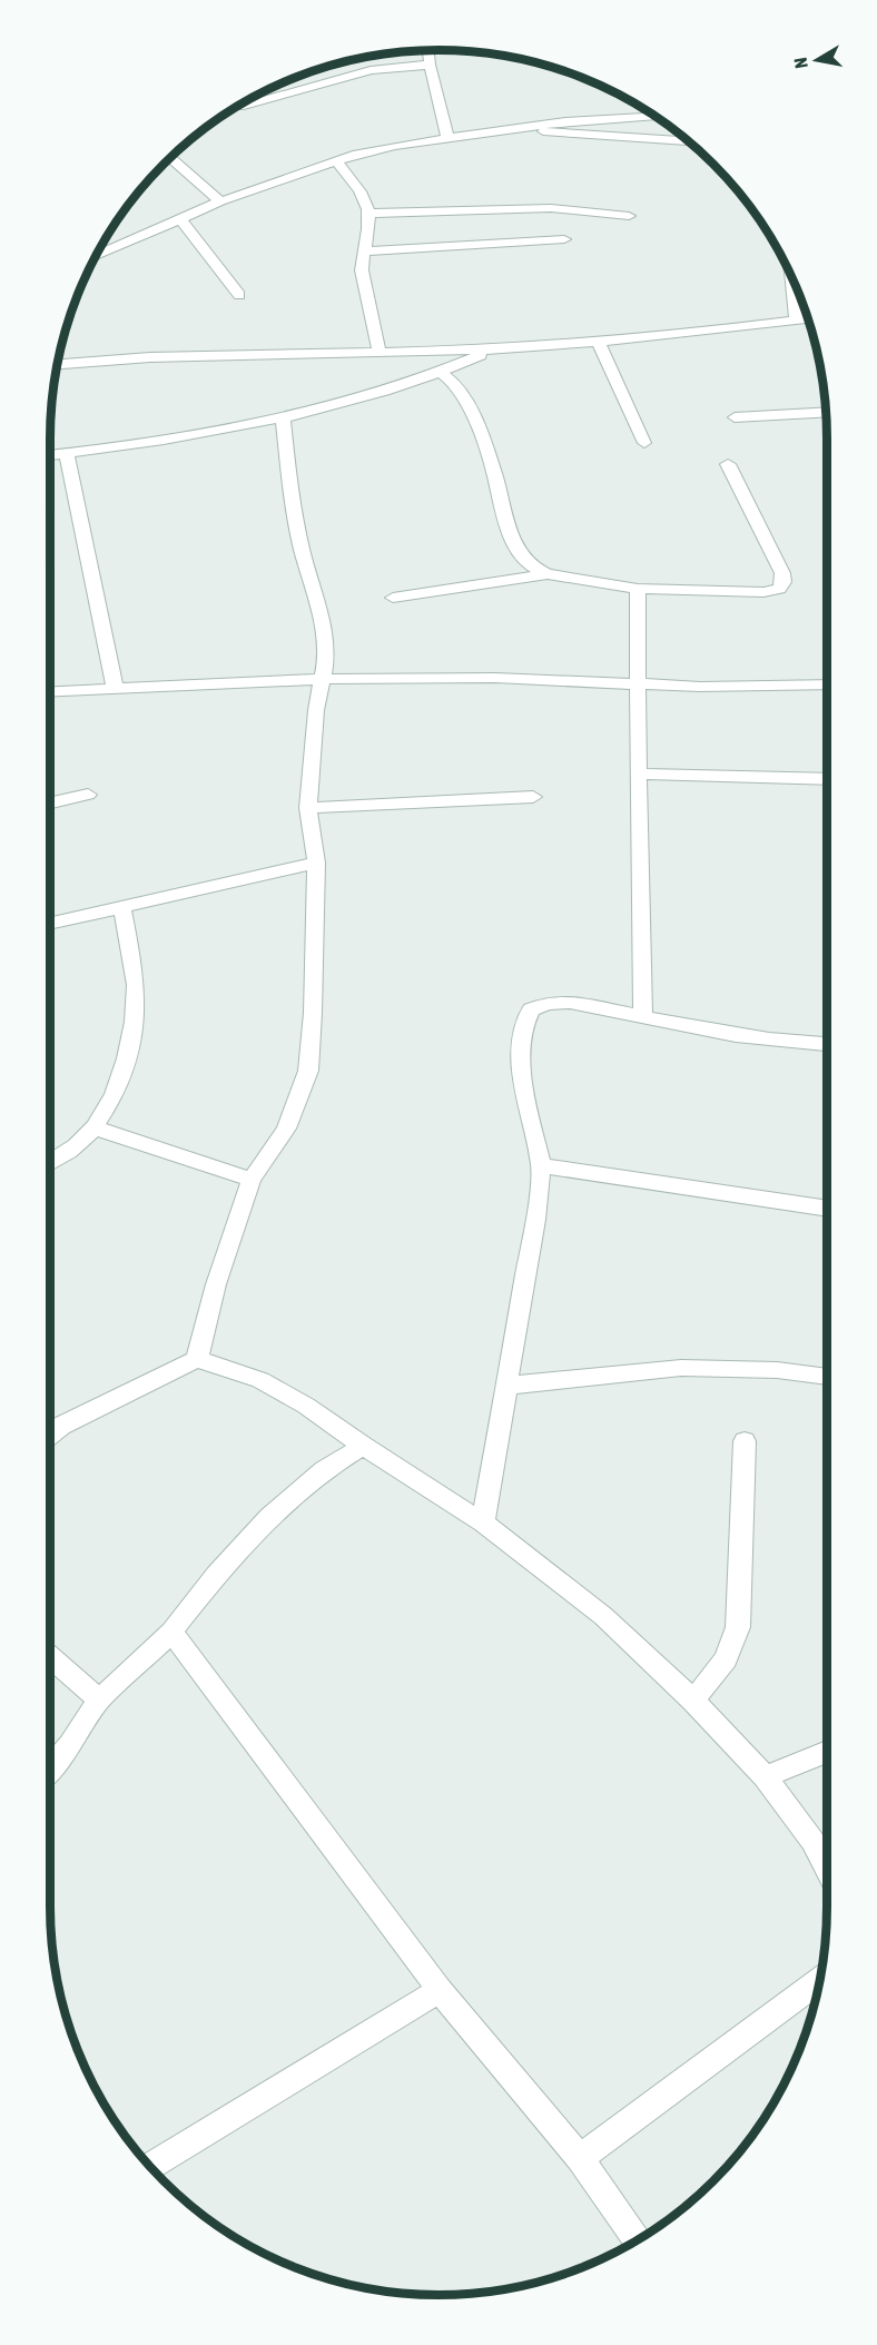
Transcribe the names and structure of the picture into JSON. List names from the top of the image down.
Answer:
{
  "north": "left"
}
